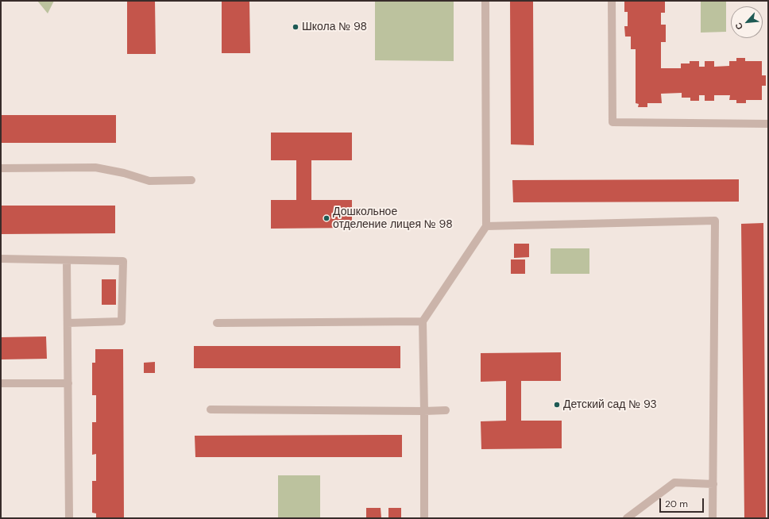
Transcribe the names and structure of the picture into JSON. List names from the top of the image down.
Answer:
{
  "places": ["Школа № 98", "Дошкольное отделение лицея № 98", "Детский сад № 93"],
  "scale_bar": "20 m",
  "north": "bottom left"
}
